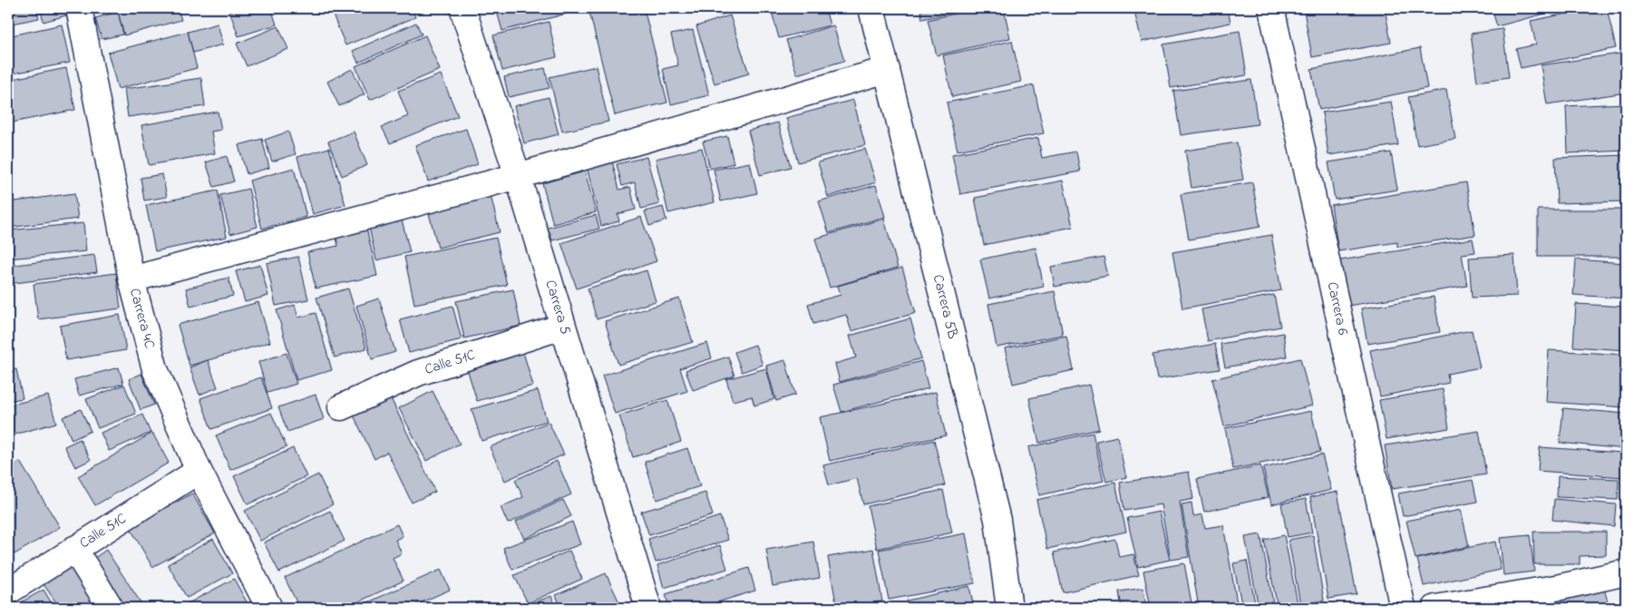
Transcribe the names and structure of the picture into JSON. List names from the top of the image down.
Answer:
{
  "streets": {
    "street": [
      "Carrera 5",
      "Carrera 5B",
      "Carrera 6",
      "Carrera 4C",
      "Calle 51C"
    ]
  },
  "crossings": [
    ["Carrera 5", "Calle 51C"],
    ["Carrera 4C", "Calle 51C"]
  ]
}
